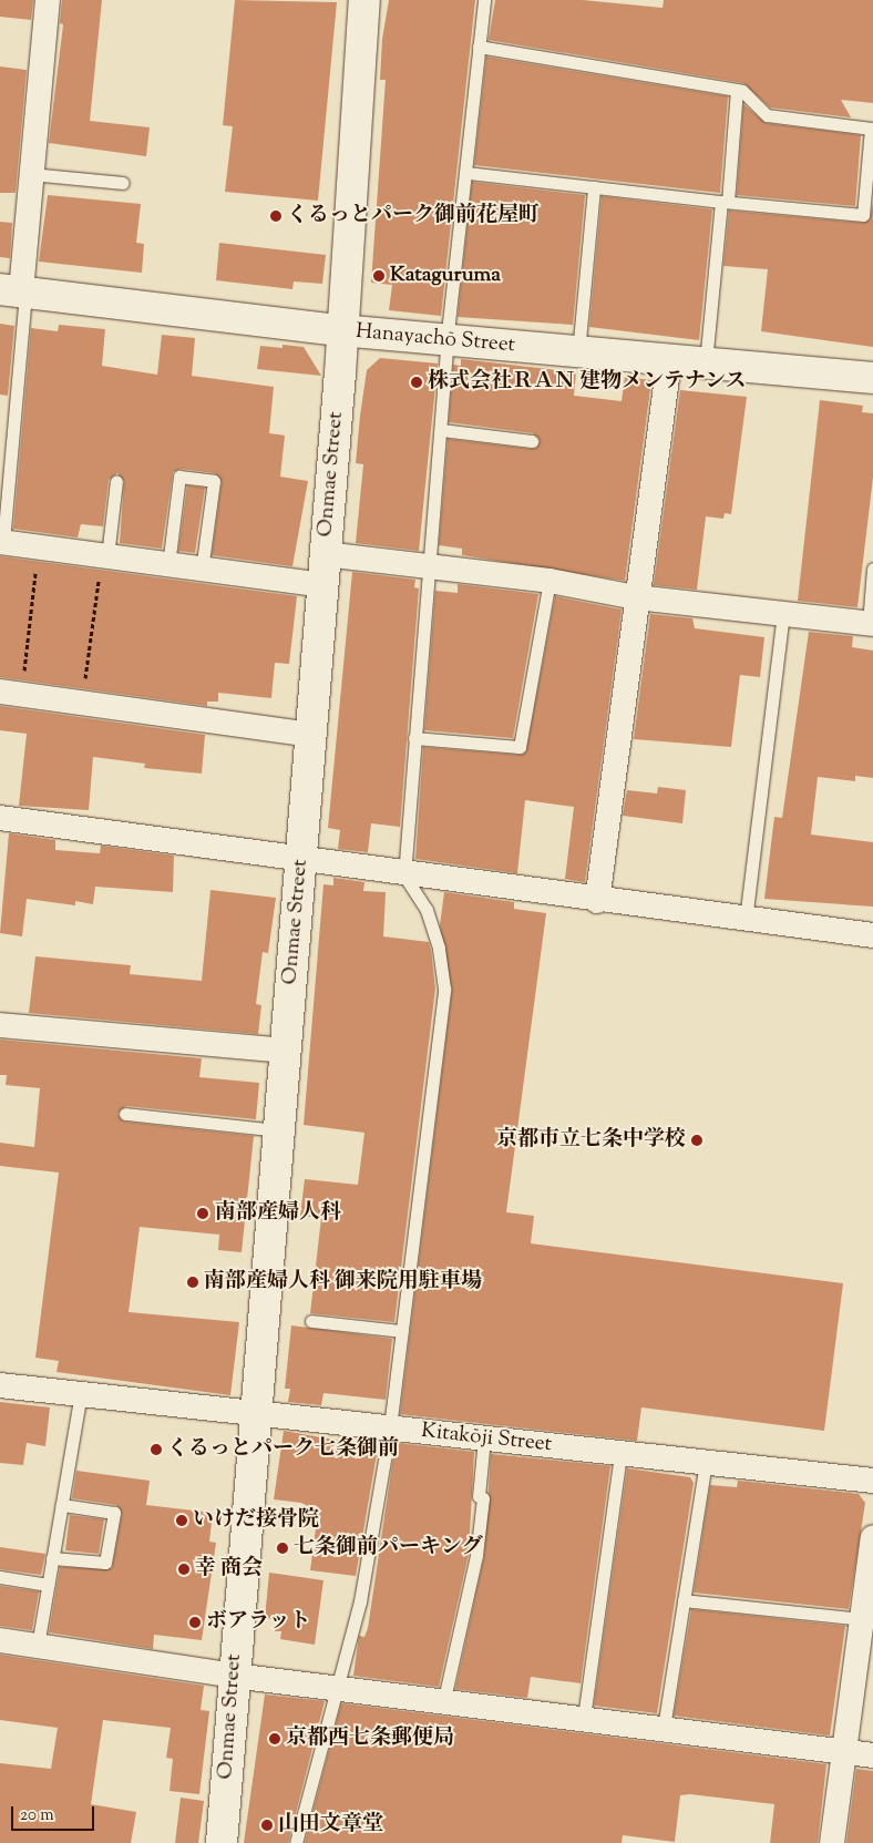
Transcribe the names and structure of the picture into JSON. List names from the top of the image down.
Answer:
{
  "streets": {
    "street": ["Hanayachō Street", "Onmae Street", "Kitakōji Street"]
  },
  "crossings": [
    ["Hanayachō Street", "Onmae Street"],
    ["Onmae Street", "Kitakōji Street"]
  ],
  "places": [
    "くるっとパーク御前花屋町",
    "Kataguruma",
    "株式会社ＲＡＮ 建物メンテナンス",
    "京都市立七条中学校",
    "南部産婦人科",
    "南部産婦人科 御来院用駐車場",
    "くるっとパーク七条御前",
    "いけだ接骨院",
    "七条御前パーキング",
    "幸 商会",
    "ボアラット",
    "京都西七条郵便局",
    "山田文章堂"
  ],
  "scale_bar": "20 m"
}
